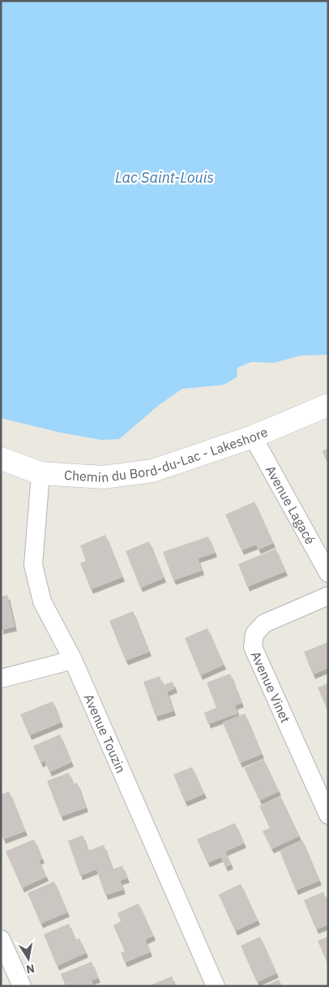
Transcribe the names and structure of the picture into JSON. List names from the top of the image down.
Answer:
{
  "streets": {
    "street": [
      "Chemin du Bord-du-Lac - Lakeshore",
      "Avenue Lagacé",
      "Avenue Vinet",
      "Avenue Touzin"
    ]
  },
  "crossings": [
    ["Chemin du Bord-du-Lac - Lakeshore", "Avenue Lagacé"],
    ["Chemin du Bord-du-Lac - Lakeshore", "Avenue Touzin"]
  ],
  "water": ["Lac Saint-Louis"],
  "north": "bottom"
}
